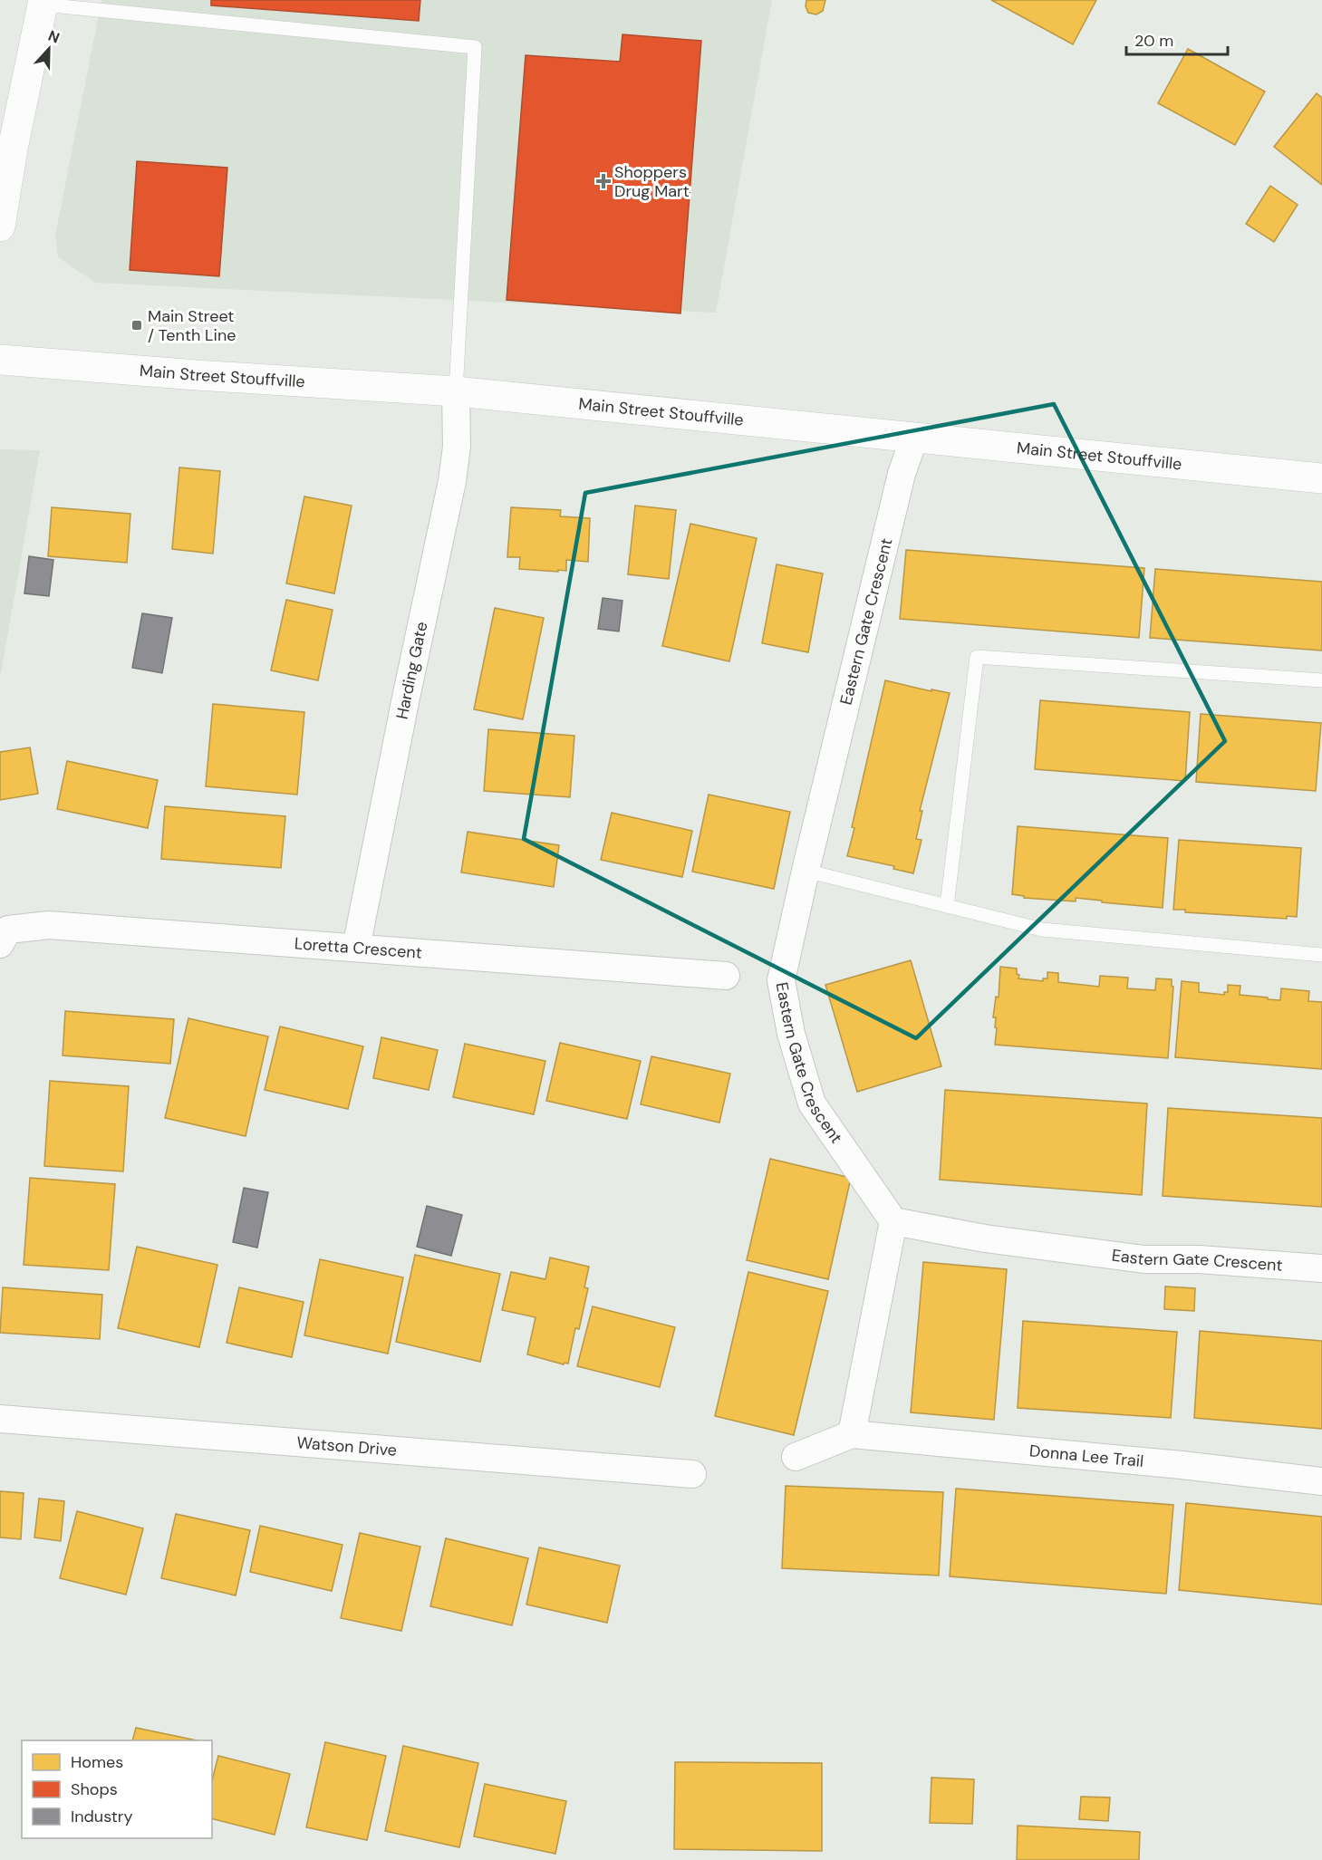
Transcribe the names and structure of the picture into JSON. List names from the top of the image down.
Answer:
{
  "streets": {
    "main road": ["Main Street Stouffville"],
    "street": [
      "Eastern Gate Crescent",
      "Harding Gate",
      "Loretta Crescent",
      "Watson Drive",
      "Donna Lee Trail"
    ]
  },
  "crossings": [
    ["Main Street Stouffville", "Eastern Gate Crescent"],
    ["Main Street Stouffville", "Harding Gate"],
    ["Harding Gate", "Loretta Crescent"]
  ],
  "places": {
    "health": ["Shoppers Drug Mart"],
    "transit": ["Main Street / Tenth Line"]
  },
  "legend": ["Homes", "Shops", "Industry"],
  "scale_bar": "20 m",
  "north": "top"
}
